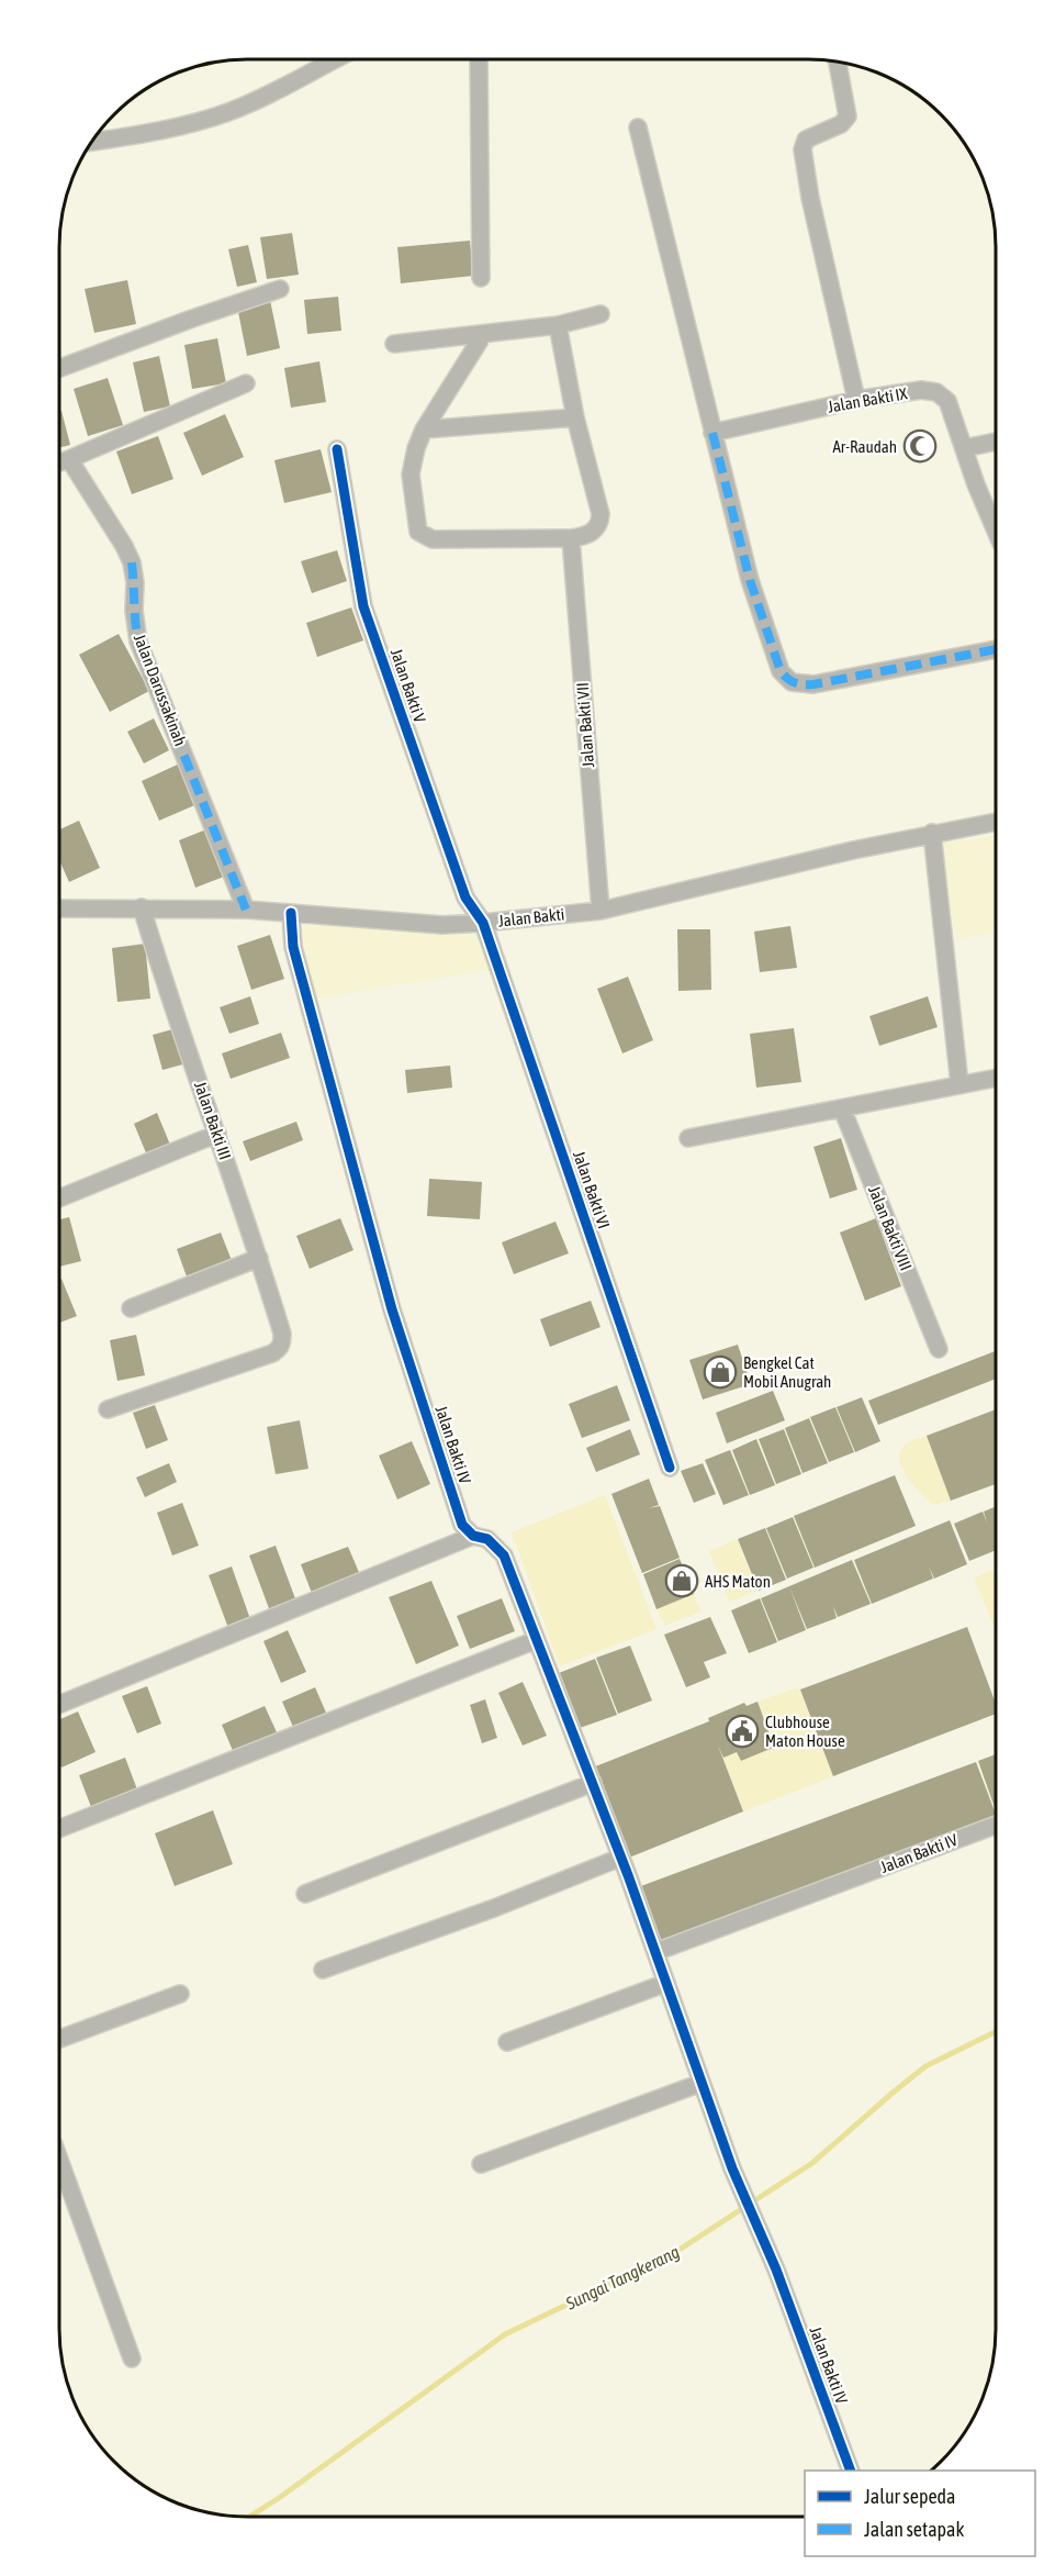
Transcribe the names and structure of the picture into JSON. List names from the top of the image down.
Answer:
{
  "streets": {
    "street": [
      "Jalan Bakti IX",
      "Jalan Bakti V",
      "Jalan Darussakinah",
      "Jalan Bakti VII",
      "Jalan Bakti",
      "Jalan Bakti III",
      "Jalan Bakti VI",
      "Jalan Bakti VIII",
      "Jalan Bakti IV"
    ]
  },
  "crossings": [
    ["Jalan Bakti V", "Jalan Bakti"],
    ["Jalan Bakti V", "Jalan Bakti VI"],
    ["Jalan Darussakinah", "Jalan Bakti"],
    ["Jalan Bakti VII", "Jalan Bakti"],
    ["Jalan Bakti", "Jalan Bakti III"],
    ["Jalan Bakti", "Jalan Bakti VI"],
    ["Jalan Bakti", "Jalan Bakti IV"]
  ],
  "water": ["Sungai Tangkerang"],
  "places": {
    "mosque": ["Ar-Raudah"],
    "shop": ["Bengkel Cat Mobil Anugrah", "AHS Maton"],
    "public building": ["Clubhouse Maton House"]
  },
  "legend": ["Jalur sepeda", "Jalan setapak"]
}
